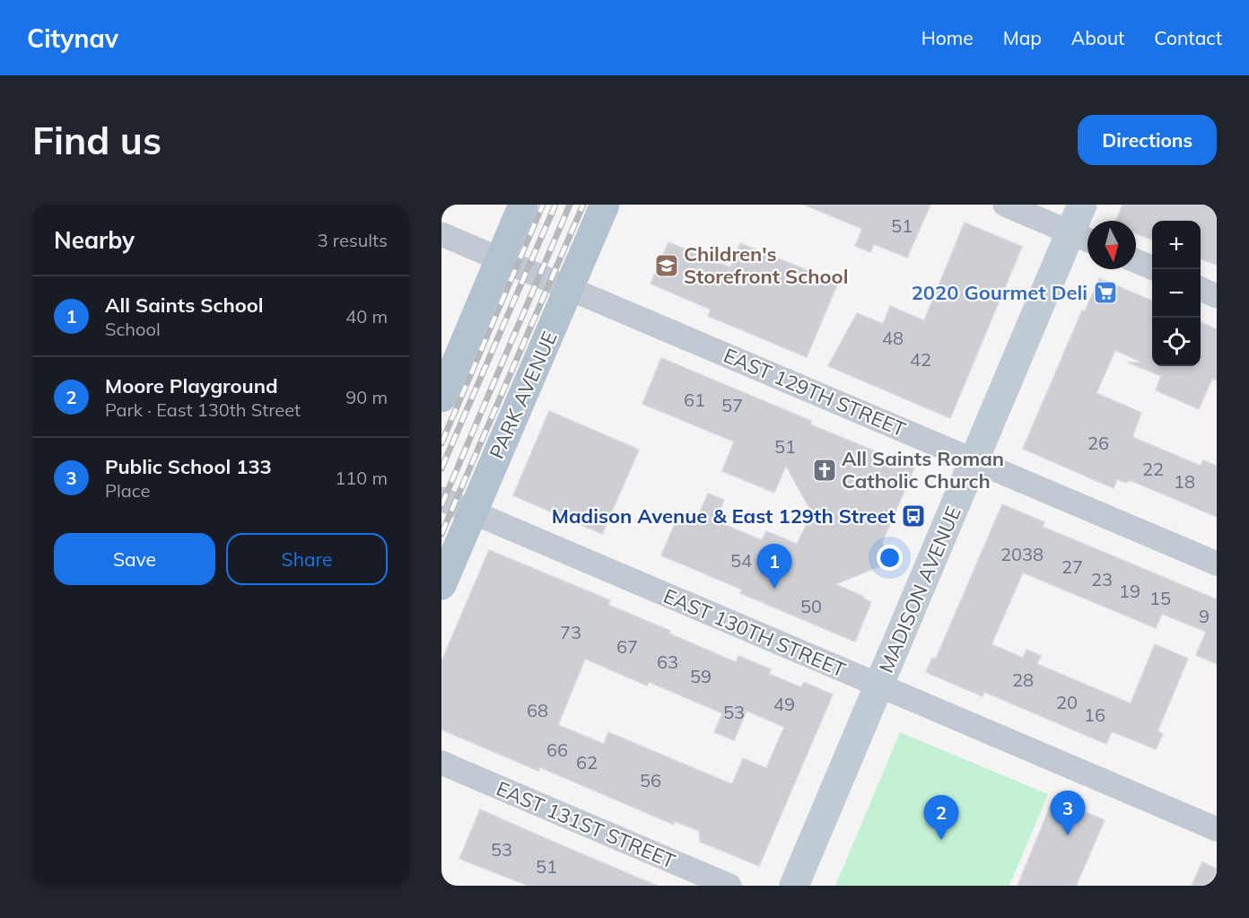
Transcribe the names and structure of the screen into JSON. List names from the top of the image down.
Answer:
{
  "streets": {
    "main road": ["PARK AVENUE", "MADISON AVENUE"],
    "street": ["EAST 129TH STREET", "EAST 130TH STREET", "EAST 131ST STREET"]
  },
  "crossings": [
    ["EAST 129TH STREET", "PARK AVENUE"],
    ["EAST 129TH STREET", "MADISON AVENUE"],
    ["PARK AVENUE", "EAST 130TH STREET"],
    ["MADISON AVENUE", "EAST 130TH STREET"]
  ],
  "places": {
    "school or university": ["Children's Storefront School"],
    "supermarket": ["2020 Gourmet Deli"],
    "church": ["All Saints Roman Catholic Church"],
    "bus stop": ["Madison Avenue & East 129th Street"]
  },
  "house_numbers": [
    "51",
    "48",
    "42",
    "61",
    "57",
    "26",
    "51",
    "22",
    "18",
    "2038",
    "54",
    "27",
    "23",
    "19",
    "15",
    "50",
    "9",
    "73",
    "67",
    "63",
    "59",
    "28",
    "20",
    "49",
    "68",
    "53",
    "16",
    "66",
    "62",
    "56",
    "53",
    "51"
  ],
  "north": "bottom",
  "page": {
    "header": "Citynav",
    "nav": [
      "Home",
      "Map",
      "About",
      "Contact"
    ],
    "buttons": [
      "Directions",
      ["Save", "Share"]
    ],
    "title": "Find us",
    "heading": ["Nearby", "3 results"],
    "map_buttons": ["+", "−"],
    "list": [
      {
        "mark": "1",
        "name": "All Saints School",
        "note": "School",
        "value": "40 m"
      },
      {
        "mark": "2",
        "name": "Moore Playground",
        "note": "Park · East 130th Street",
        "value": "90 m"
      },
      {
        "mark": "3",
        "name": "Public School 133",
        "note": "Place",
        "value": "110 m"
      }
    ],
    "pins": ["1", "3", "2"]
  }
}
